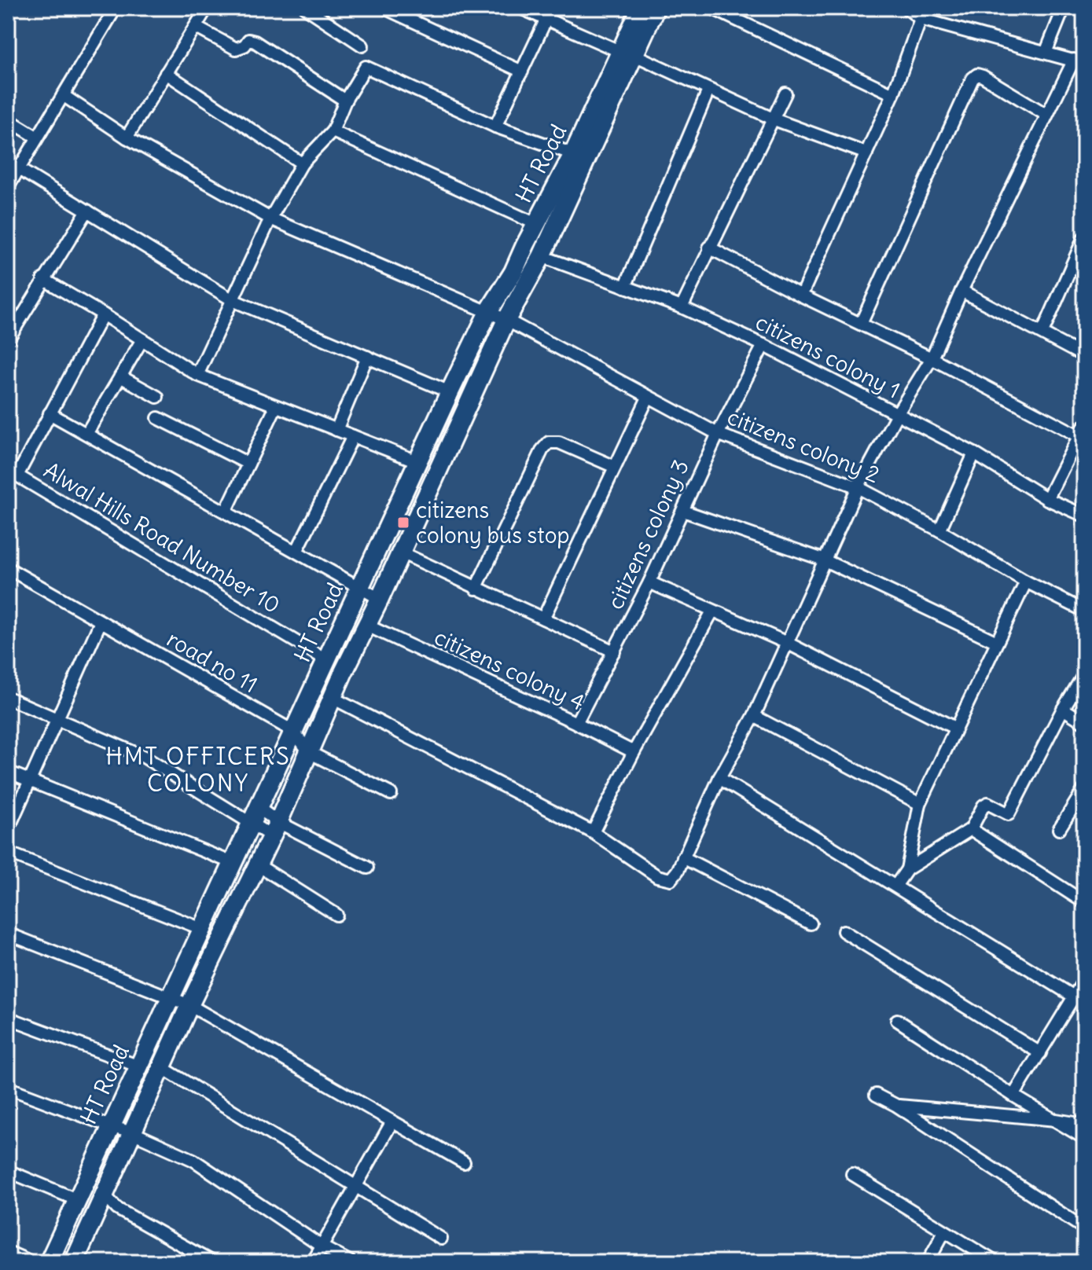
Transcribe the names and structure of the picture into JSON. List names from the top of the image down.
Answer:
{
  "streets": {
    "street": [
      "HT Road",
      "citizens colony 1",
      "citizens colony 2",
      "citizens colony 3",
      "Alwal Hills Road Number 10",
      "road no 11",
      "citizens colony 4"
    ]
  },
  "crossings": [
    ["HT Road", "citizens colony 1"],
    ["HT Road", "citizens colony 2"],
    ["HT Road", "Alwal Hills Road Number 10"],
    ["HT Road", "road no 11"],
    ["HT Road", "citizens colony 4"],
    ["citizens colony 1", "citizens colony 3"],
    ["citizens colony 2", "citizens colony 3"],
    ["citizens colony 3", "citizens colony 4"]
  ],
  "districts": ["HMT OFFICERS COLONY"],
  "places": {
    "transit": ["citizens colony bus stop"]
  }
}
